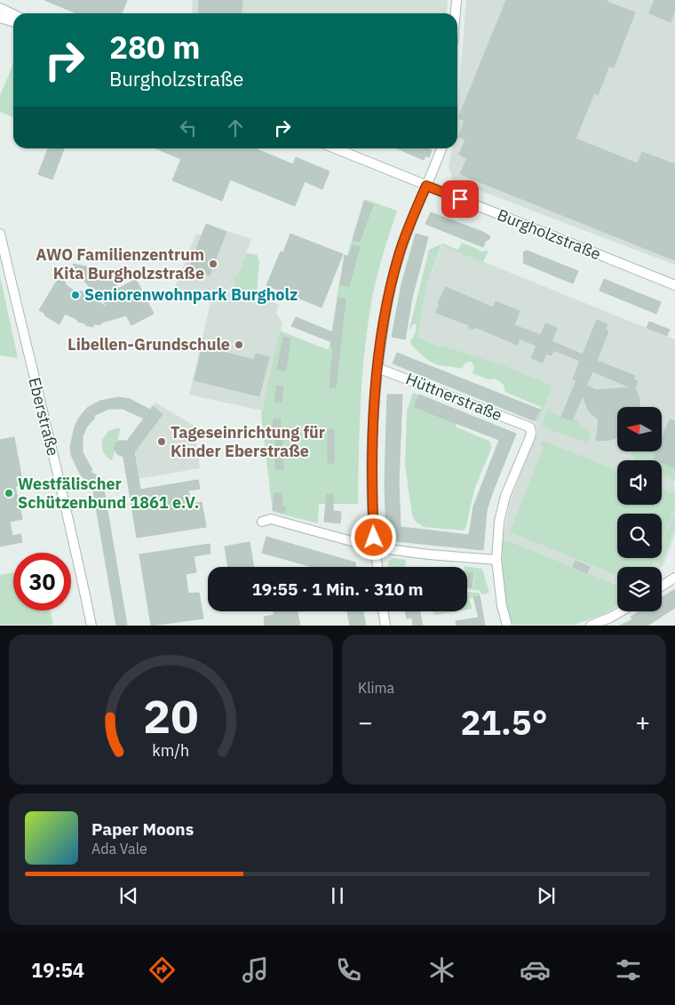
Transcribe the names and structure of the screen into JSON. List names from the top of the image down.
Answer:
{
  "streets": {
    "street": ["Burgholzstraße", "Hüttnerstraße", "Eberstraße"]
  },
  "places": [
    "AWO Familienzentrum Kita Burgholzstraße",
    "Seniorenwohnpark Burgholz",
    "Libellen-Grundschule",
    "Tageseinrichtung für Kinder Eberstraße",
    "Westfälischer Schützenbund 1861 e.V."
  ],
  "north": "left",
  "page": {
    "turn": ["280 m", "Burgholzstraße"],
    "limit": "30",
    "trip": "19:55 · 1 Min. · 310 m",
    "tile": "Klima",
    "heat": ["−", "21.5°", "+"],
    "song": ["Paper Moons", "Ada Vale"],
    "tabs": "19:54",
    "gauge": ["20", "km/h"]
  }
}
